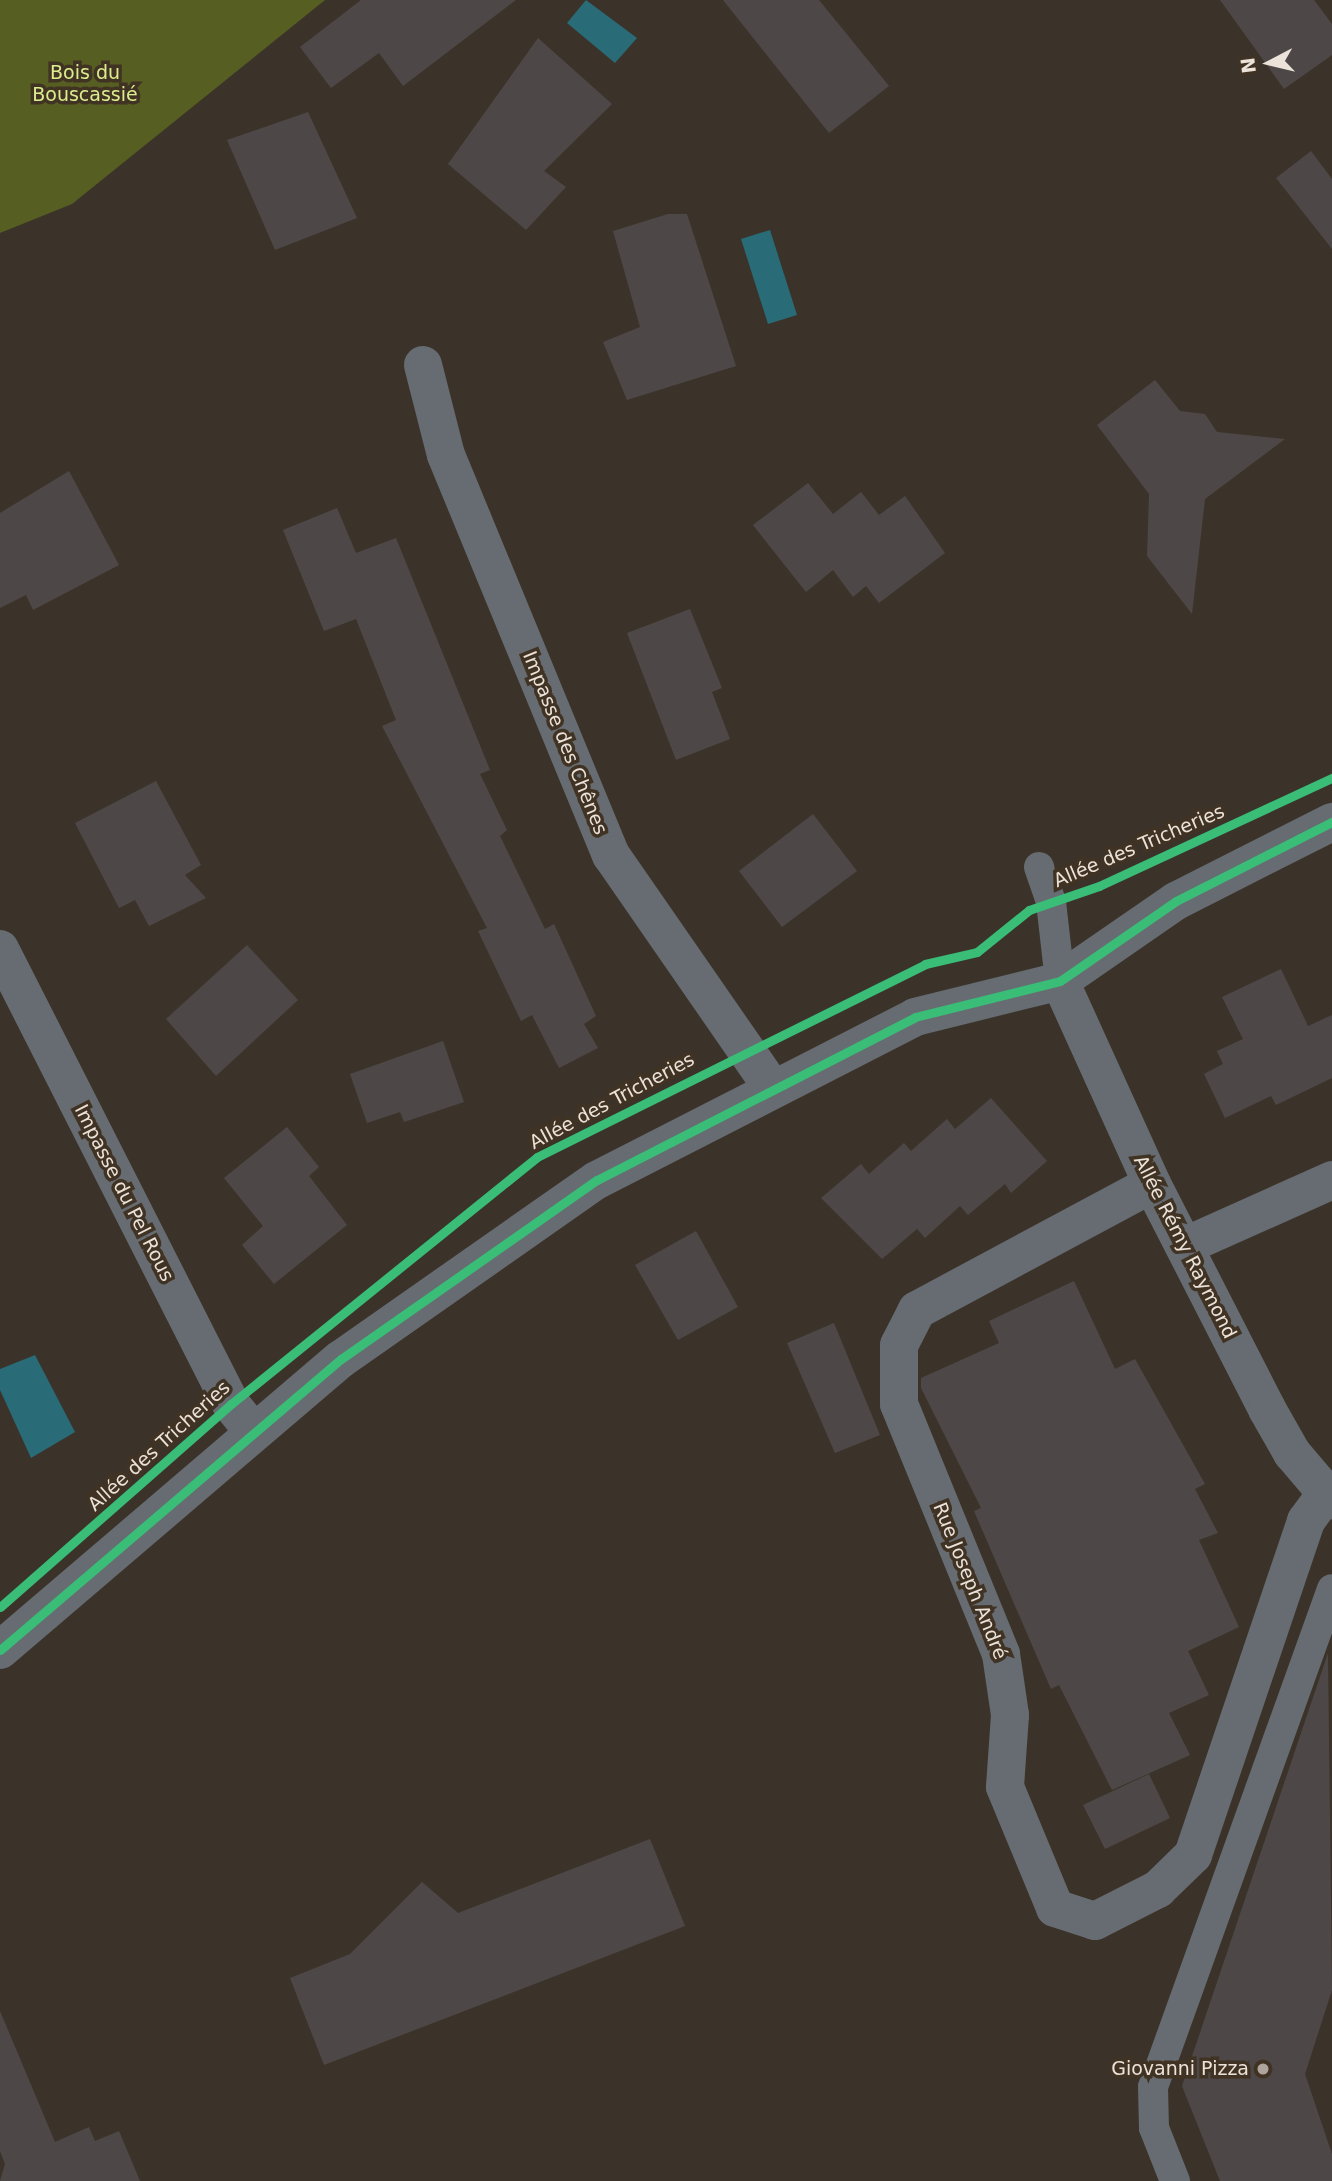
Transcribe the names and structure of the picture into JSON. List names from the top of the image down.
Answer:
{
  "streets": {
    "street": [
      "Impasse des Chênes",
      "Impasse du Pel Rous",
      "Allée Rémy Raymond",
      "Rue Joseph André"
    ],
    "cycle path": ["Allée des Tricheries"]
  },
  "crossings": [
    ["Allée Rémy Raymond", "Rue Joseph André"]
  ],
  "parks": ["Bois du Bouscassié"],
  "places": ["Giovanni Pizza"],
  "north": "left"
}
